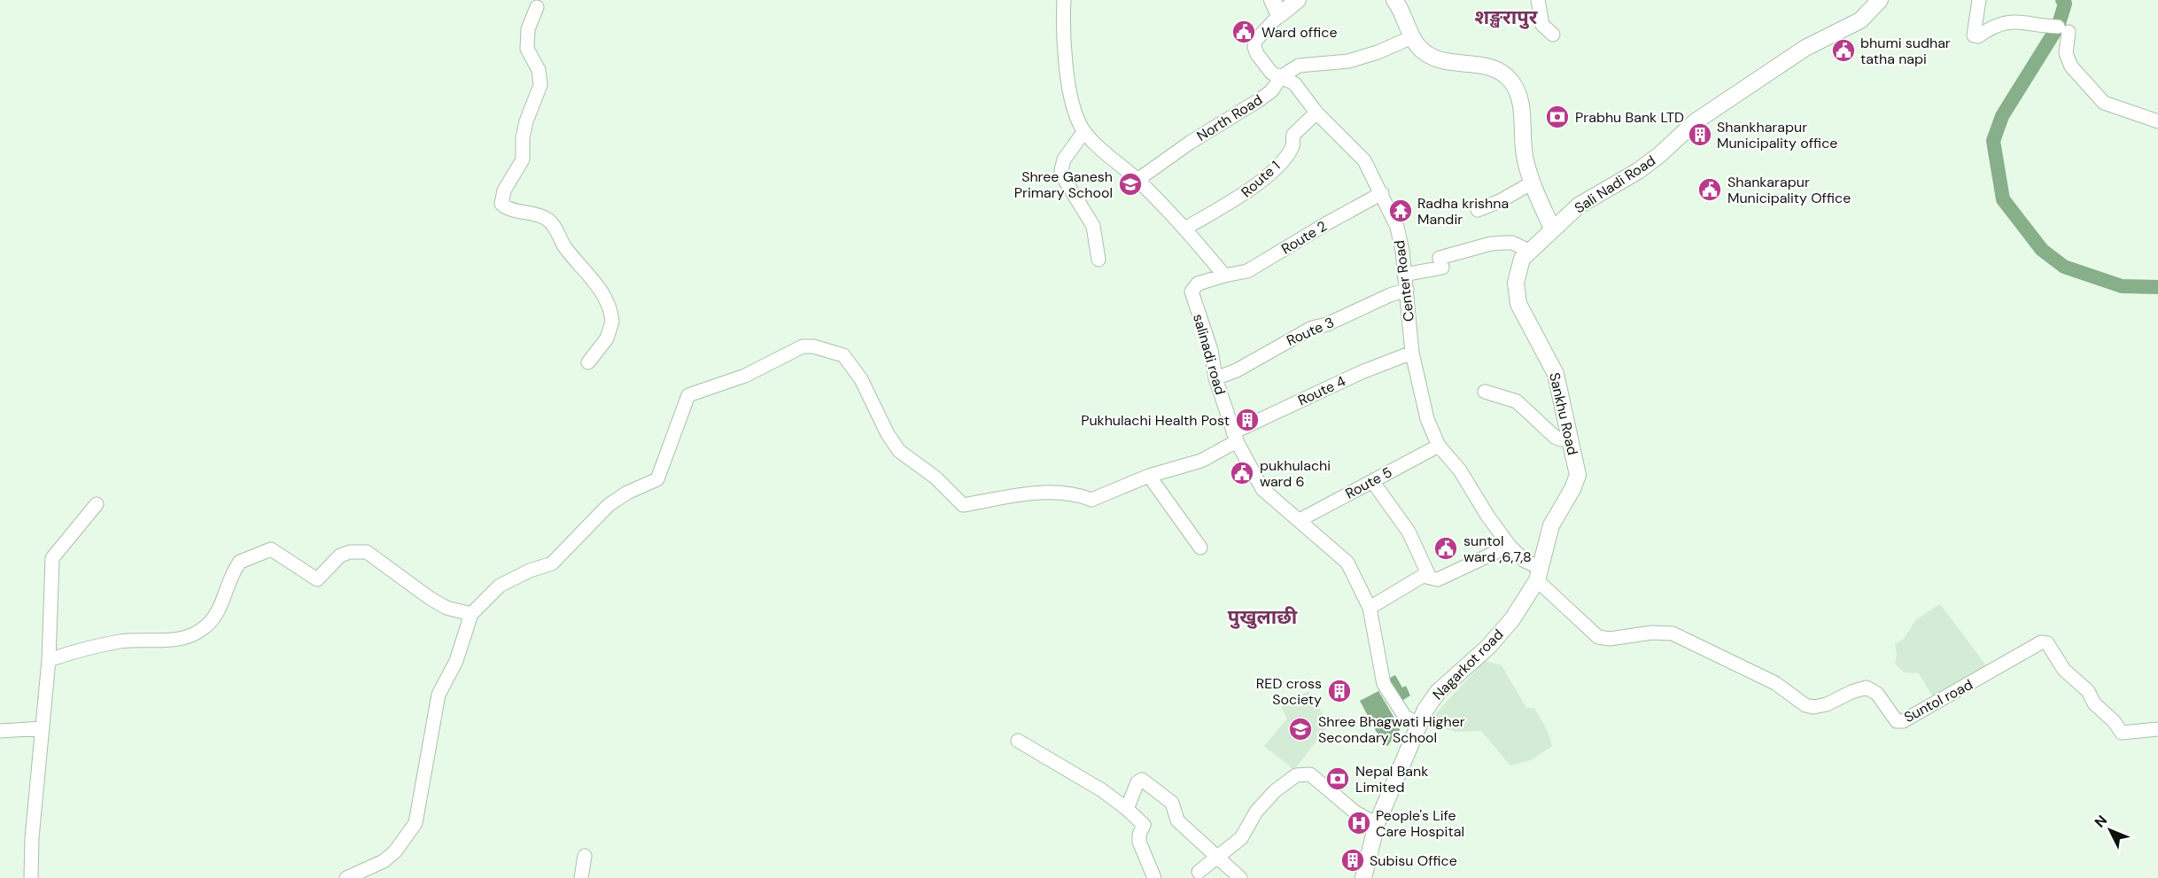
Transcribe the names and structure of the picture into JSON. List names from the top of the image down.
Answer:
{
  "streets": {
    "main road": ["Sali Nadi Road", "Sankhu Road", "Nagarkot road"],
    "street": [
      "North Road",
      "Route 1",
      "Route 2",
      "Center Road",
      "Route 3",
      "salinadi road",
      "Route 4",
      "Route 5",
      "Suntol road"
    ]
  },
  "crossings": [
    ["North Road", "Center Road"],
    ["Route 1", "Center Road"],
    ["Sali Nadi Road", "Sankhu Road"],
    ["Route 2", "Center Road"],
    ["Route 2", "salinadi road"],
    ["Center Road", "Route 3"],
    ["Center Road", "Route 4"],
    ["Center Road", "Sankhu Road"],
    ["Center Road", "Route 5"],
    ["Center Road", "Nagarkot road"],
    ["Center Road", "Suntol road"],
    ["Route 3", "salinadi road"],
    ["salinadi road", "Route 4"],
    ["salinadi road", "Route 5"],
    ["salinadi road", "Nagarkot road"],
    ["Sankhu Road", "Nagarkot road"],
    ["Sankhu Road", "Suntol road"],
    ["Nagarkot road", "Suntol road"]
  ],
  "districts": ["शङ्खरापुर", "पुखुलाछी"],
  "places": {
    "public building": [
      "Ward office",
      "bhumi sudhar tatha napi",
      "Shankarapur Municipality Office",
      "pukhulachi ward 6",
      "suntol ward ,6,7,8"
    ],
    "bank": ["Prabhu Bank LTD", "Nepal Bank Limited"],
    "building": [
      "Shankharapur Municipality office",
      "Pukhulachi Health Post",
      "RED cross Society",
      "Subisu Office"
    ],
    "school or university": ["Shree Ganesh Primary School", "Shree Bhagwati Higher Secondary School"],
    "temple": ["Radha krishna Mandir"],
    "hospital": ["People's Life Care Hospital"]
  },
  "north": "top left"
}
